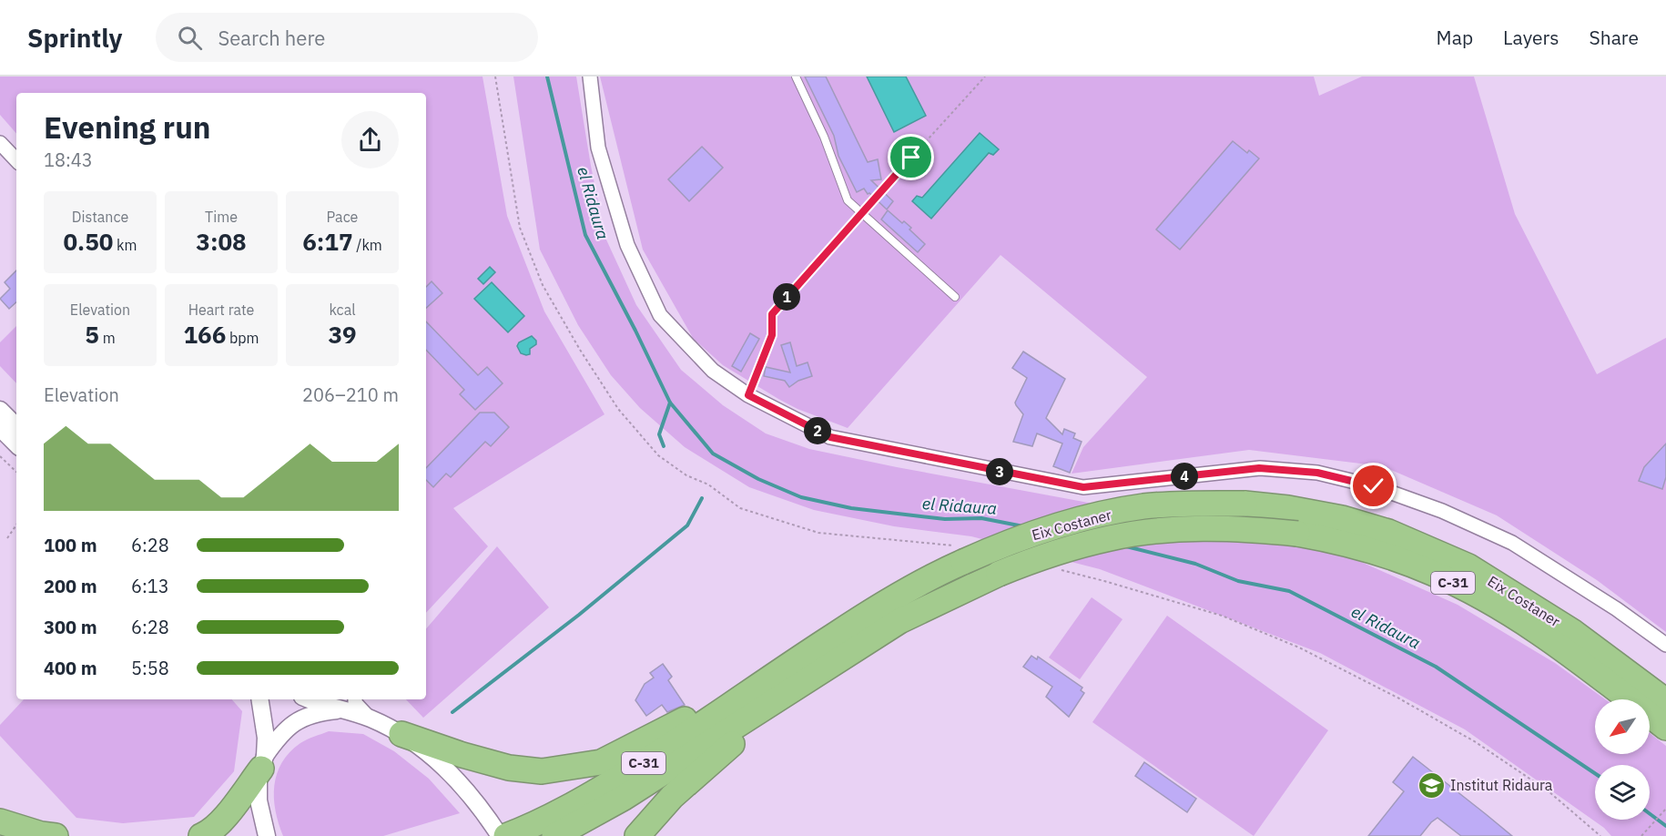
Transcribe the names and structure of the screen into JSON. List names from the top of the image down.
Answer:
{
  "streets": {
    "highway": ["Eix Costaner", "C-31"]
  },
  "water": ["el Ridaura"],
  "places": {
    "school or university": ["Institut Ridaura"]
  },
  "north": "bottom left",
  "page": {
    "header": "Sprintly",
    "search": "Search here",
    "nav": ["Map", "Layers", "Share"],
    "heading": ["Evening run", "18:43"],
    "stats": [
      ["Distance", "0.50 km"],
      ["Time", "3:08"],
      ["Pace", "6:17 /km"],
      ["Elevation", "5 m"],
      ["Heart rate", "166 bpm"],
      ["kcal", "39"]
    ],
    "pins": [
      "1",
      "2",
      "3",
      "4"
    ],
    "chart": ["Elevation", "206–210 m"],
    "list": [
      {
        "name": "100 m",
        "note": "6:28"
      },
      {
        "name": "200 m",
        "note": "6:13"
      },
      {
        "name": "300 m",
        "note": "6:28"
      },
      {
        "name": "400 m",
        "note": "5:58"
      }
    ]
  }
}
